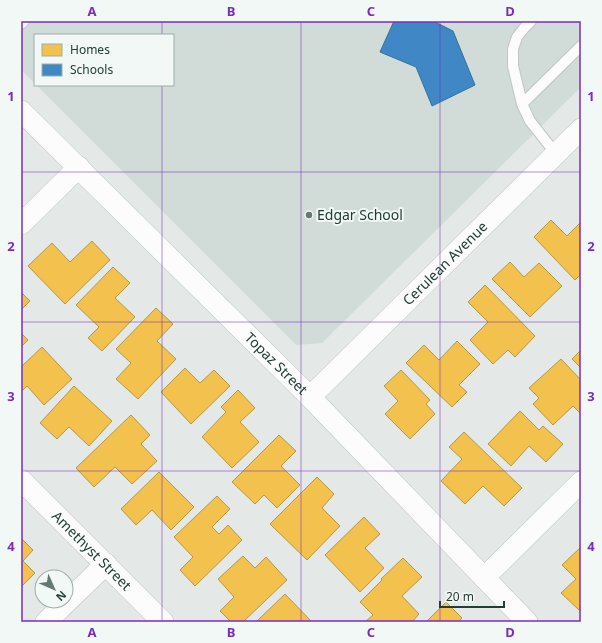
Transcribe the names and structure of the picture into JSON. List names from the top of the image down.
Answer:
{
  "streets": {
    "street": ["Cerulean Avenue", "Topaz Street", "Amethyst Street"]
  },
  "crossings": [
    ["Cerulean Avenue", "Topaz Street"]
  ],
  "places": ["Edgar School"],
  "legend": ["Homes", "Schools"],
  "scale_bar": "20 m",
  "north": "bottom right",
  "grid": {
    "columns": [
      "A",
      "B",
      "C",
      "D"
    ],
    "rows": [
      "1",
      "2",
      "3",
      "4"
    ]
  }
}
